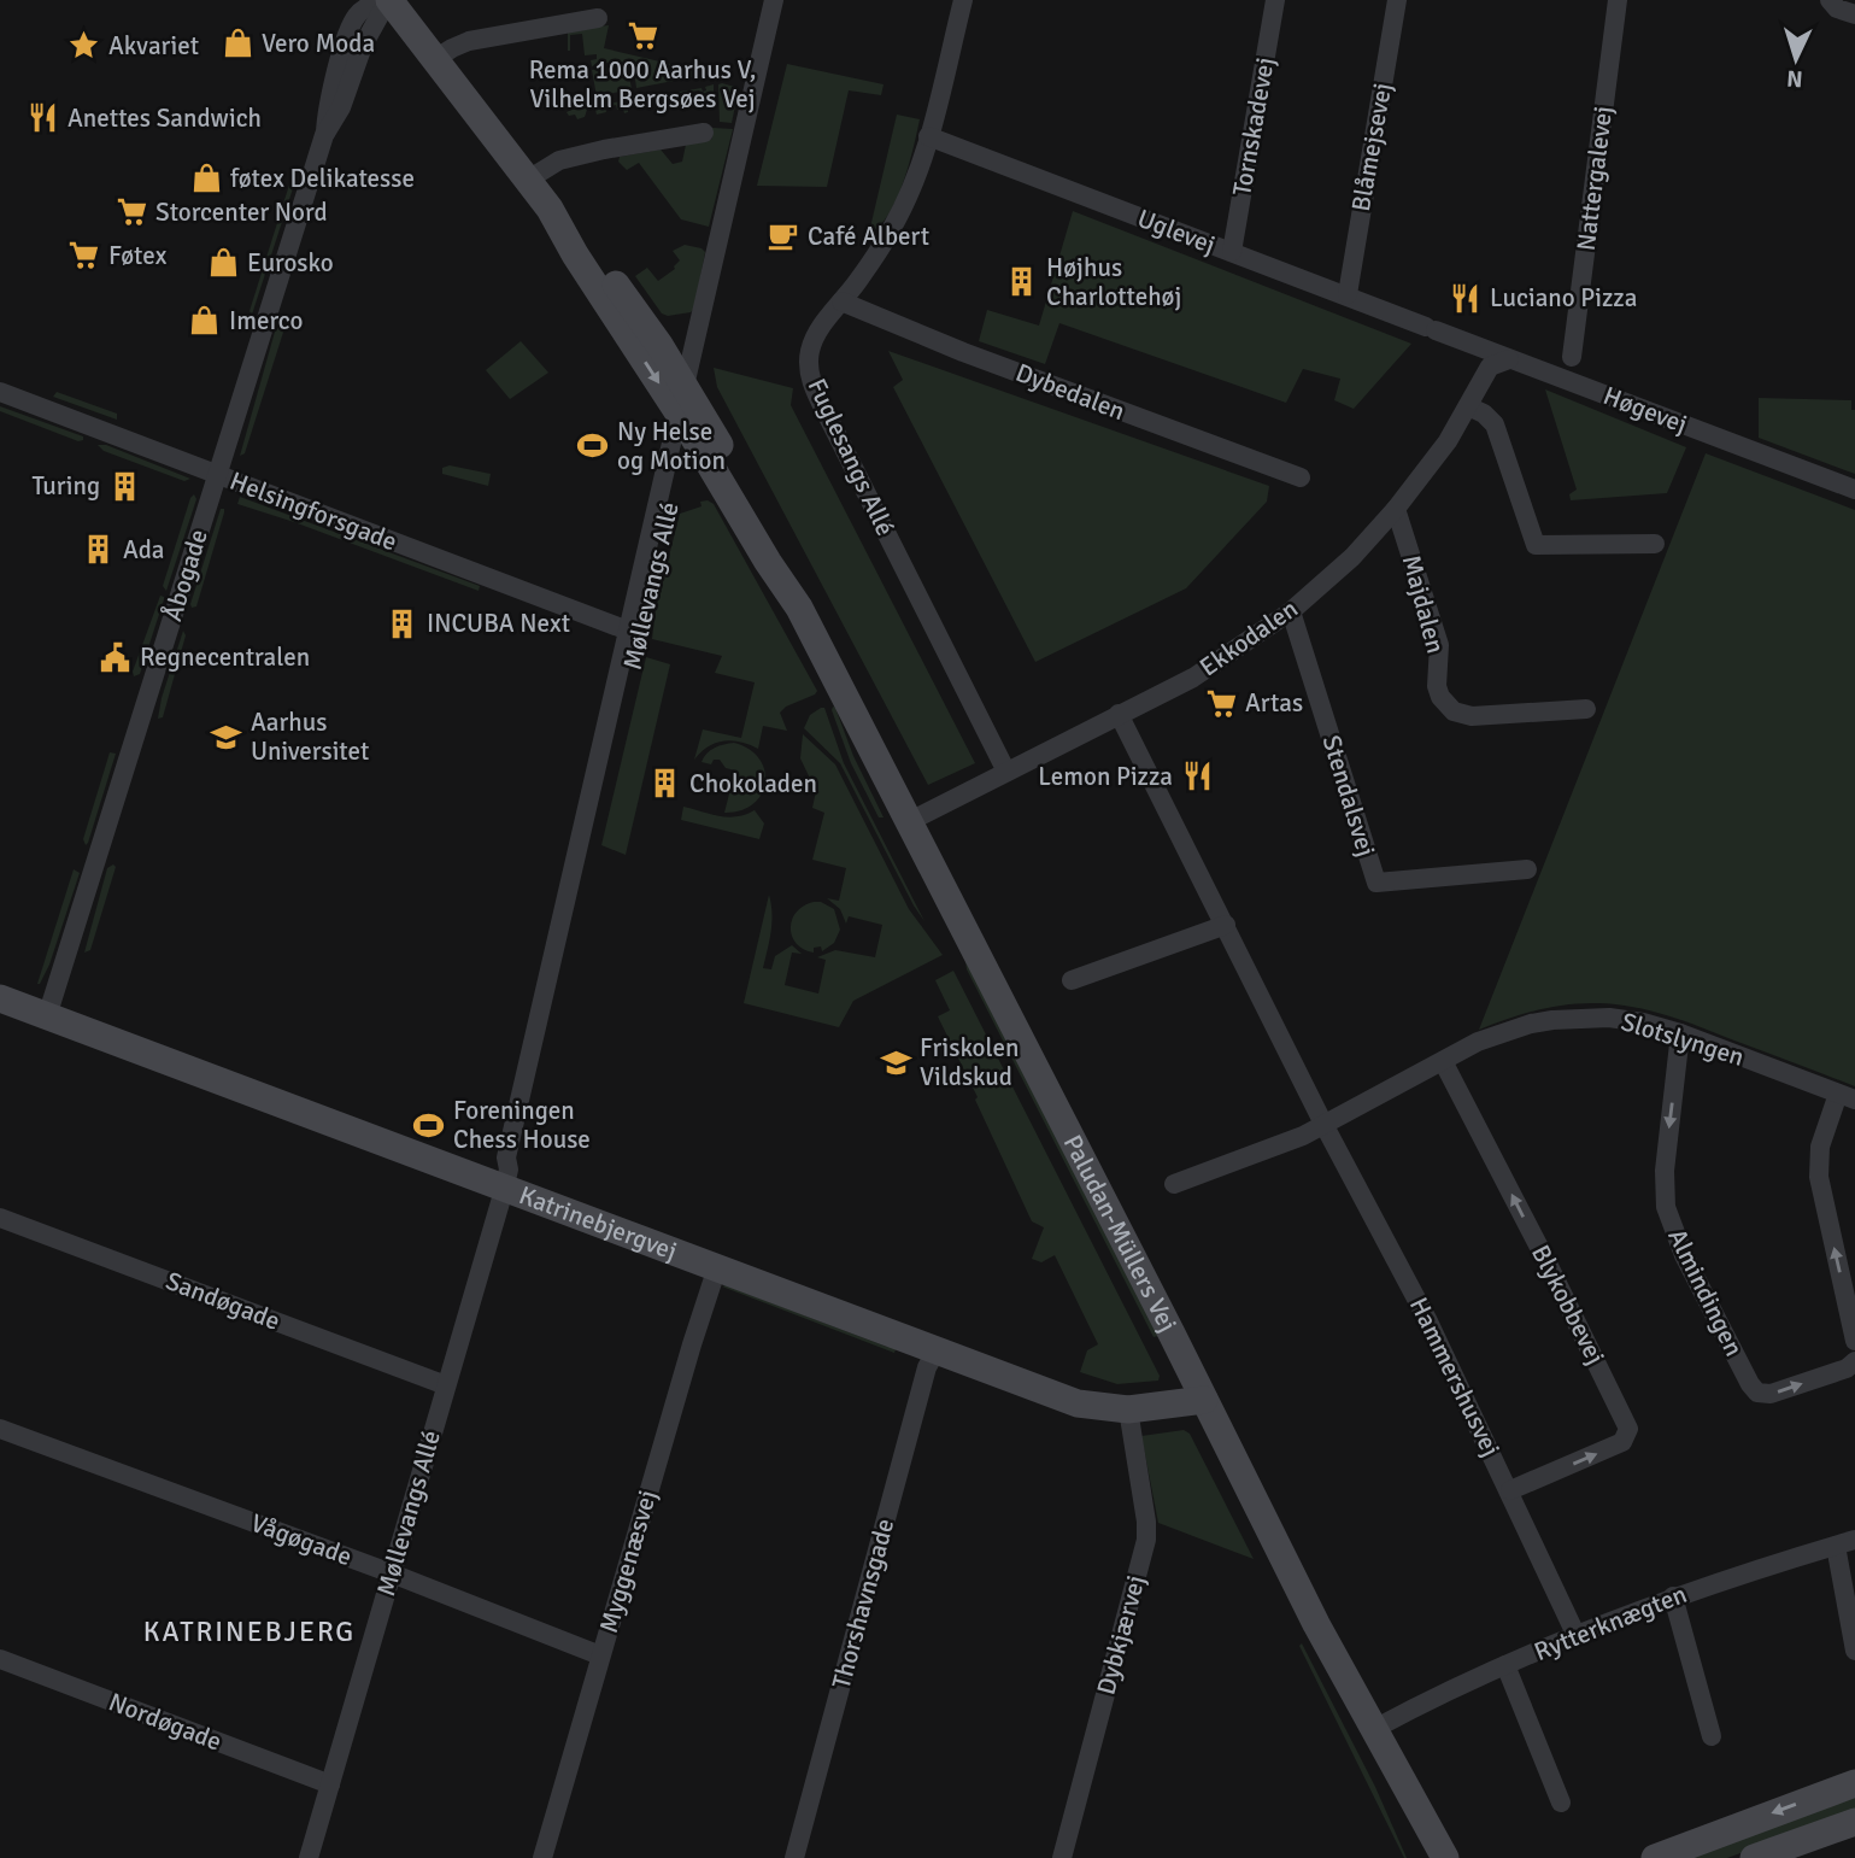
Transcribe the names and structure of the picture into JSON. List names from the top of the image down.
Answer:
{
  "streets": {
    "street": [
      "Tornskadevej",
      "Blåmejsevej",
      "Nattergalevej",
      "Uglevej",
      "Dybedalen",
      "Høgevej",
      "Fuglesangs Allé",
      "Helsingforsgade",
      "Åbogade",
      "Møllevangs Allé",
      "Majdalen",
      "Ekkodalen",
      "Stendalsvej",
      "Slotslyngen",
      "Katrinebjergvej",
      "Paludan-Müllers Vej",
      "Almindingen",
      "Sandøgade",
      "Blykobbevej",
      "Hammershusvej",
      "Vågøgade",
      "Myggenæsvej",
      "Thorshavnsgade",
      "Rytterknægten",
      "Dybkjærvej",
      "Nordøgade"
    ]
  },
  "crossings": [
    ["Tornskadevej", "Uglevej"],
    ["Blåmejsevej", "Uglevej"],
    ["Uglevej", "Høgevej"],
    ["Uglevej", "Fuglesangs Allé"],
    ["Dybedalen", "Fuglesangs Allé"],
    ["Høgevej", "Ekkodalen"],
    ["Fuglesangs Allé", "Ekkodalen"],
    ["Helsingforsgade", "Åbogade"],
    ["Helsingforsgade", "Møllevangs Allé"],
    ["Åbogade", "Katrinebjergvej"],
    ["Åbogade", "Paludan-Müllers Vej"],
    ["Møllevangs Allé", "Katrinebjergvej"],
    ["Møllevangs Allé", "Paludan-Müllers Vej"],
    ["Møllevangs Allé", "Sandøgade"],
    ["Møllevangs Allé", "Vågøgade"],
    ["Møllevangs Allé", "Nordøgade"],
    ["Majdalen", "Ekkodalen"],
    ["Ekkodalen", "Stendalsvej"],
    ["Ekkodalen", "Paludan-Müllers Vej"],
    ["Ekkodalen", "Hammershusvej"],
    ["Slotslyngen", "Almindingen"],
    ["Slotslyngen", "Blykobbevej"],
    ["Slotslyngen", "Hammershusvej"],
    ["Katrinebjergvej", "Paludan-Müllers Vej"],
    ["Katrinebjergvej", "Myggenæsvej"],
    ["Katrinebjergvej", "Thorshavnsgade"],
    ["Katrinebjergvej", "Dybkjærvej"],
    ["Paludan-Müllers Vej", "Rytterknægten"],
    ["Blykobbevej", "Hammershusvej"],
    ["Hammershusvej", "Rytterknægten"],
    ["Vågøgade", "Myggenæsvej"]
  ],
  "districts": ["KATRINEBJERG"],
  "places": {
    "supermarket": [
      "Rema 1000 Aarhus V, Vilhelm Bergsøes Vej",
      "Storcenter Nord",
      "Føtex",
      "Artas"
    ],
    "shop": [
      "Vero Moda",
      "føtex Delikatesse",
      "Eurosko",
      "Imerco"
    ],
    "place": ["Akvariet"],
    "restaurant": ["Anettes Sandwich", "Luciano Pizza", "Lemon Pizza"],
    "cafe": ["Café Albert"],
    "building": [
      "Højhus Charlottehøj",
      "Turing",
      "Ada",
      "INCUBA Next",
      "Chokoladen"
    ],
    "sports": ["Ny Helse og Motion", "Foreningen Chess House"],
    "public building": ["Regnecentralen"],
    "school or university": ["Aarhus Universitet", "Friskolen Vildskud"]
  },
  "north": "bottom"
}
